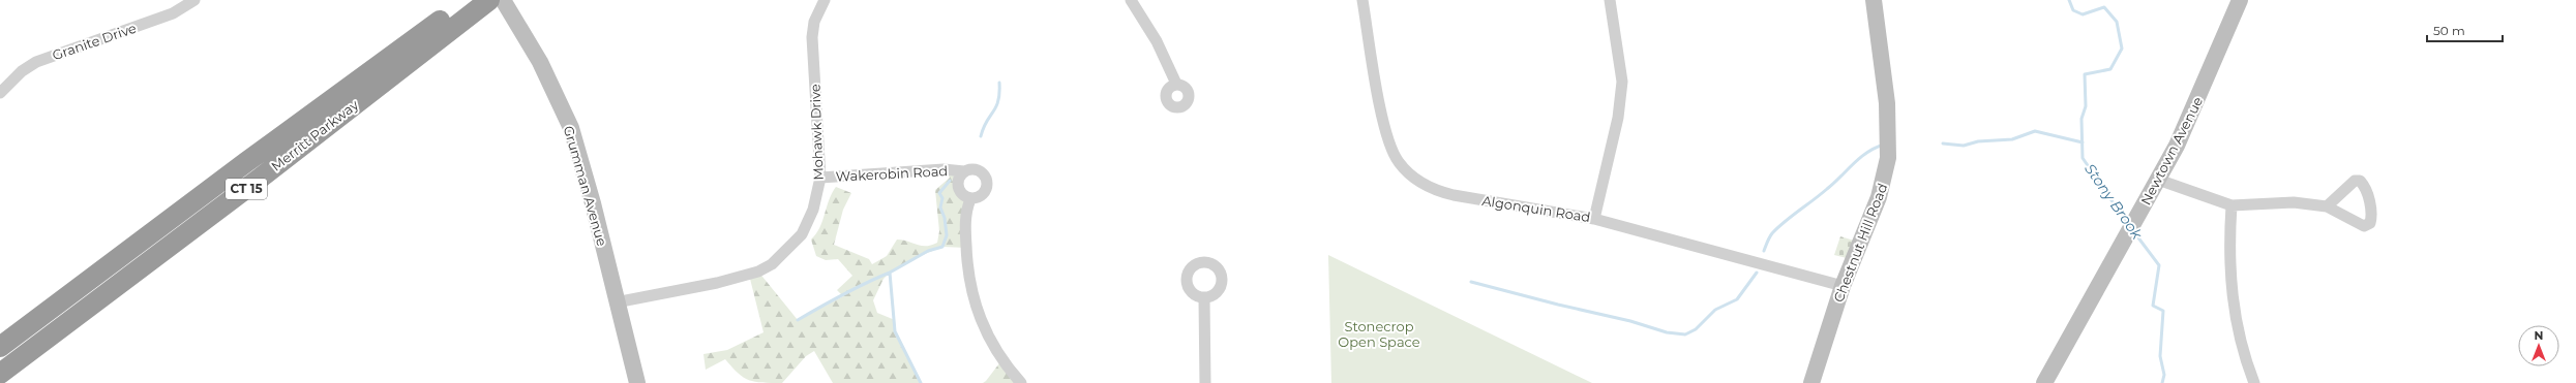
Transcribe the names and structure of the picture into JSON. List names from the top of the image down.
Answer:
{
  "streets": {
    "highway": ["Merritt Parkway", "CT 15"],
    "street": [
      "Granite Drive",
      "Mohawk Drive",
      "Newtown Avenue",
      "Wakerobin Road",
      "Grumman Avenue",
      "Algonquin Road",
      "Chestnut Hill Road"
    ]
  },
  "crossings": [
    ["Mohawk Drive", "Wakerobin Road"],
    ["Mohawk Drive", "Grumman Avenue"],
    ["Algonquin Road", "Chestnut Hill Road"]
  ],
  "water": ["Stony Brook"],
  "parks": ["Stonecrop Open Space"],
  "scale_bar": "50 m",
  "north": "top"
}
